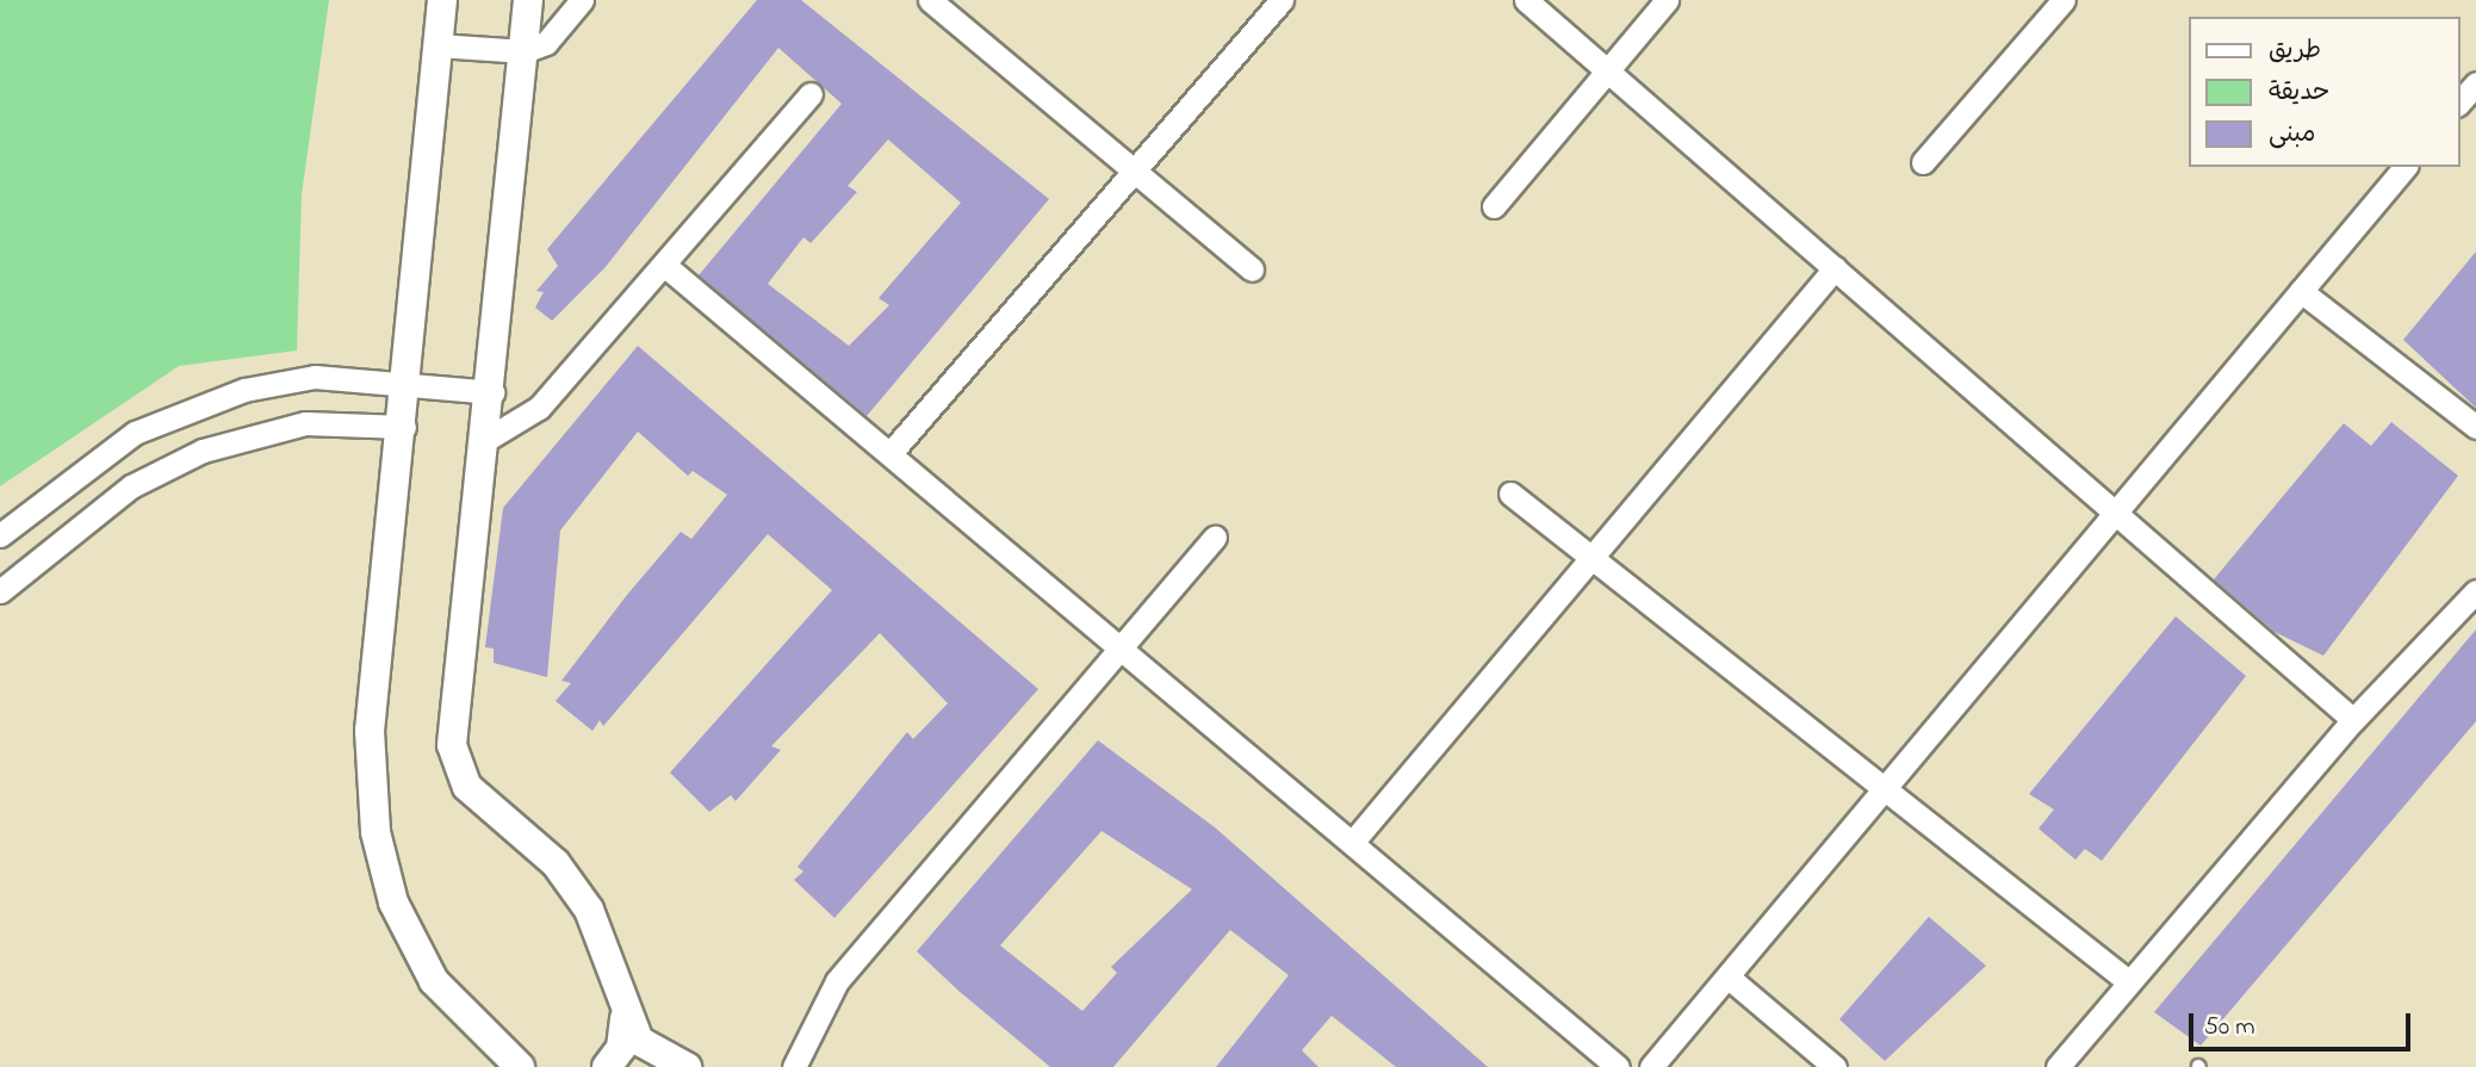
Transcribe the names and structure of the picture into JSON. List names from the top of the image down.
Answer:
{
  "legend": ["طريق", "حديقة", "مبنى"],
  "scale_bar": "50 m"
}
